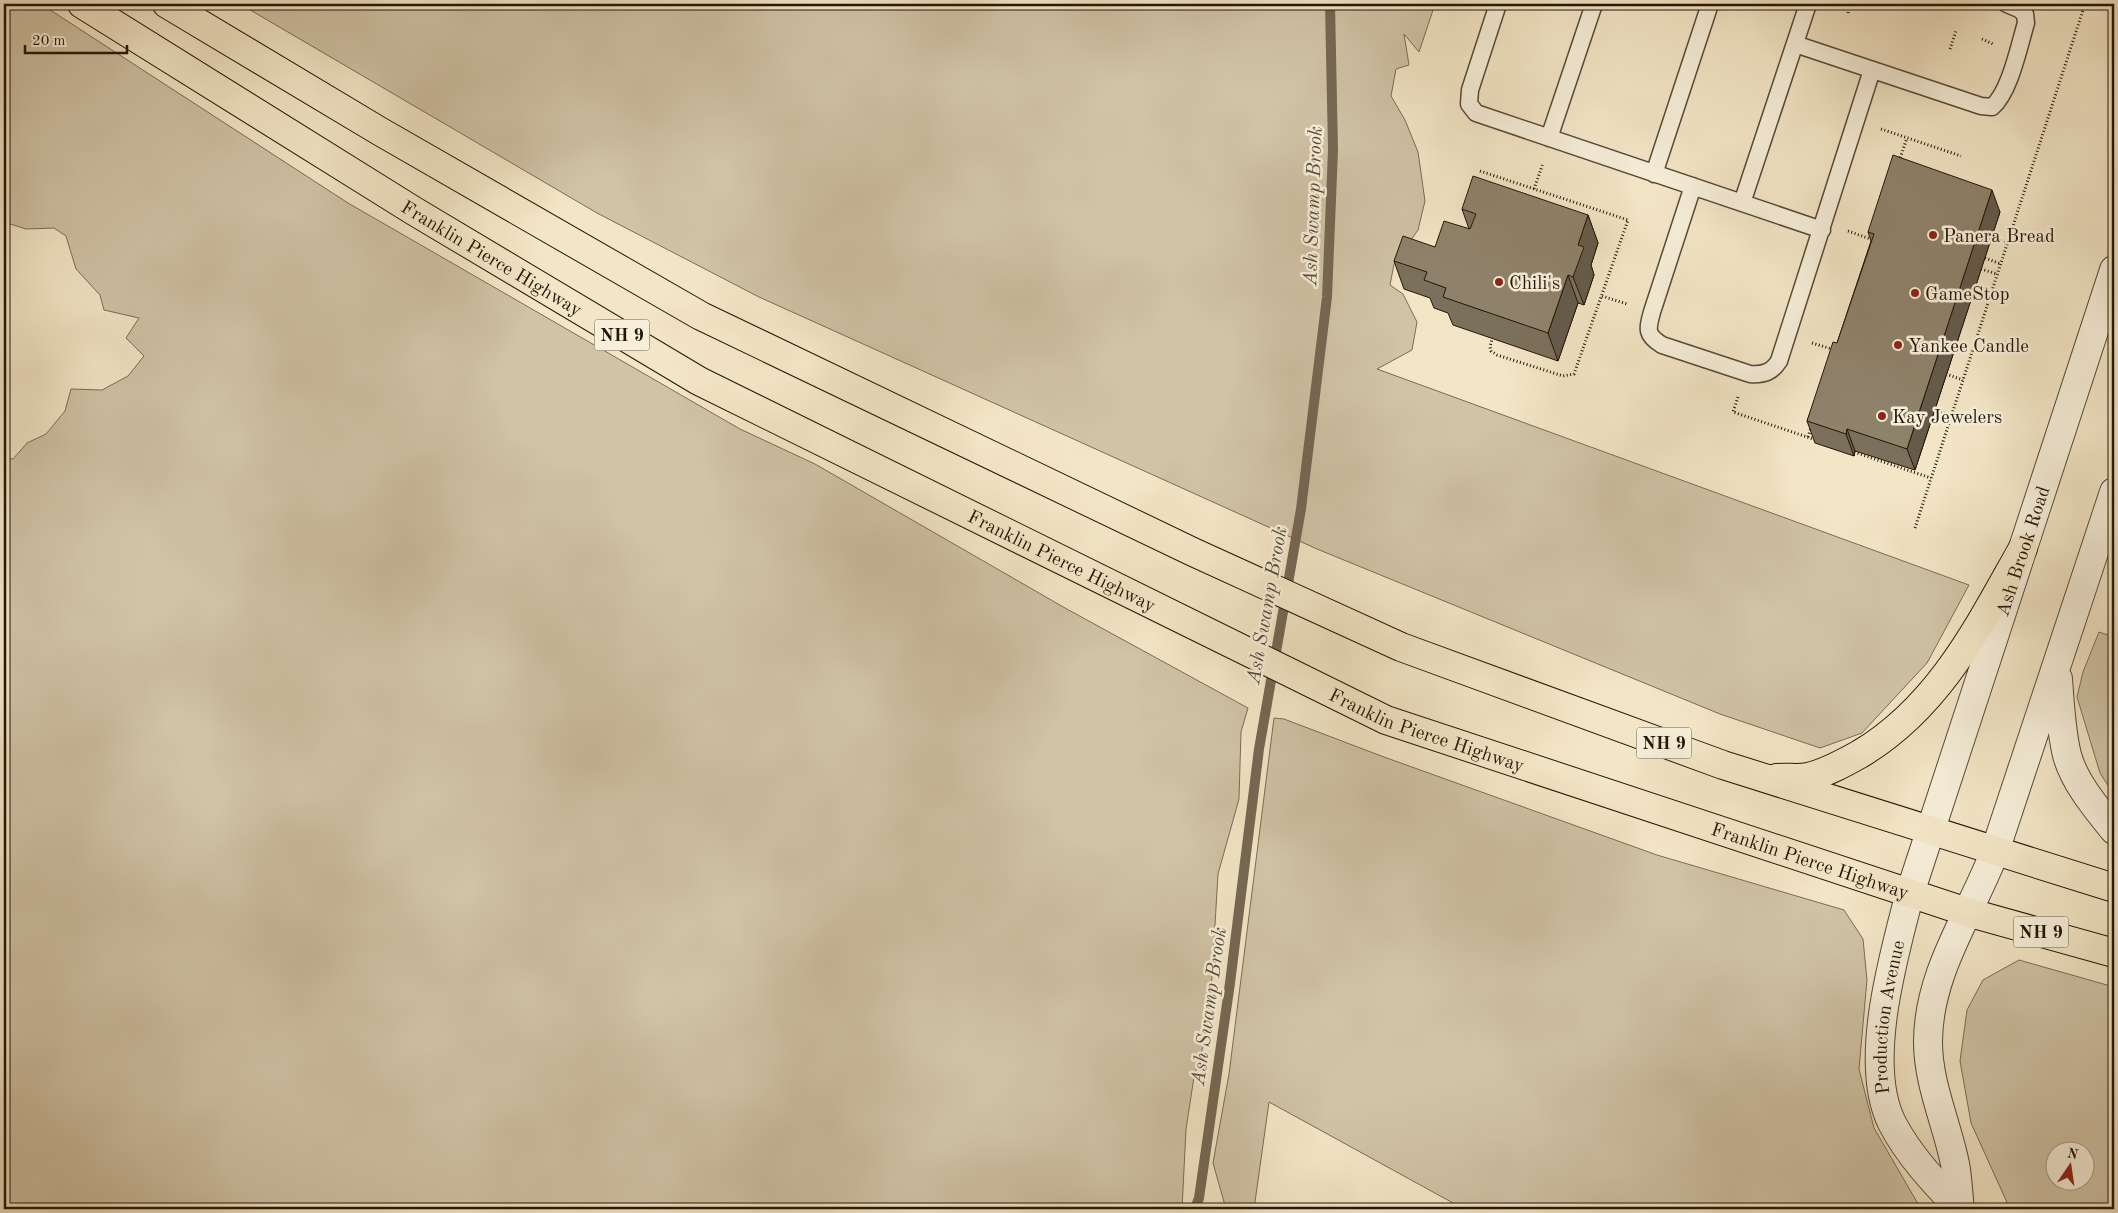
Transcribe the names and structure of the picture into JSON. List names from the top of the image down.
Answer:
{
  "streets": {
    "highway": ["Franklin Pierce Highway", "NH 9"],
    "street": ["Ash Brook Road", "Production Avenue"]
  },
  "crossings": [
    ["Franklin Pierce Highway", "Ash Brook Road"],
    ["Franklin Pierce Highway", "Production Avenue"],
    ["NH 9", "Ash Brook Road"],
    ["NH 9", "Production Avenue"],
    ["Ash Brook Road", "Production Avenue"]
  ],
  "water": ["Ash Swamp Brook"],
  "places": [
    "Panera Bread",
    "Chili's",
    "GameStop",
    "Yankee Candle",
    "Kay Jewelers"
  ],
  "scale_bar": "20 m",
  "north": "top"
}
